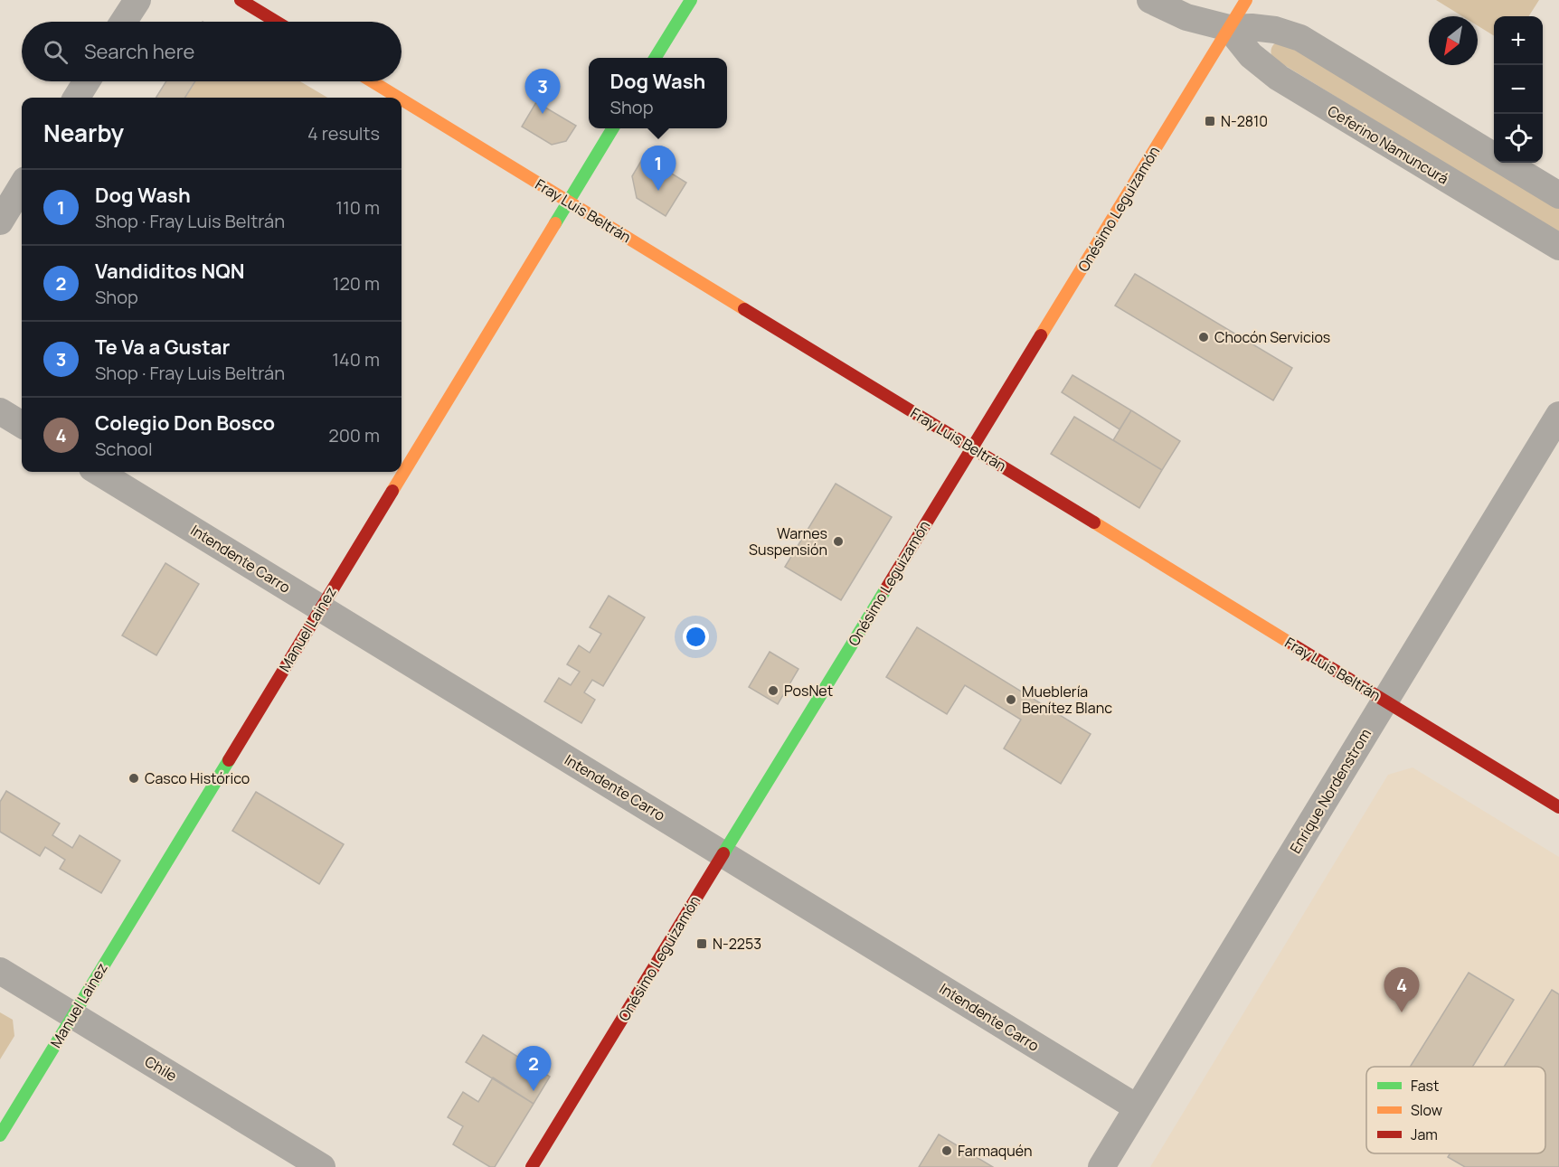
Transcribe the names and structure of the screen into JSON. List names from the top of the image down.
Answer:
{
  "streets": {
    "street": [
      "Ceferino Namuncurá",
      "Onésimo Leguizamón",
      "Fray Luis Beltrán",
      "Intendente Carro",
      "Manuel Lainez",
      "Enrique Nordenstrom",
      "Chile"
    ]
  },
  "crossings": [
    ["Ceferino Namuncurá", "Onésimo Leguizamón"],
    ["Onésimo Leguizamón", "Fray Luis Beltrán"],
    ["Onésimo Leguizamón", "Intendente Carro"],
    ["Fray Luis Beltrán", "Manuel Lainez"],
    ["Fray Luis Beltrán", "Enrique Nordenstrom"],
    ["Intendente Carro", "Manuel Lainez"],
    ["Intendente Carro", "Enrique Nordenstrom"],
    ["Manuel Lainez", "Chile"]
  ],
  "places": {
    "transit": ["N-2810", "N-2253"],
    "other": [
      "Chocón Servicios",
      "Warnes Suspensión",
      "PosNet",
      "Mueblería Benítez Blanc",
      "Casco Histórico",
      "Farmaquén"
    ]
  },
  "legend": ["Fast", "Slow", "Jam"],
  "north": "bottom left",
  "page": {
    "map_buttons": ["+", "−"],
    "search": "Search here",
    "popup": ["Dog Wash", "Shop"],
    "pins": [
      "3",
      "1",
      "4",
      "2"
    ],
    "heading": ["Nearby", "4 results"],
    "list": [
      {
        "mark": "1",
        "name": "Dog Wash",
        "note": "Shop · Fray Luis Beltrán",
        "value": "110 m"
      },
      {
        "mark": "2",
        "name": "Vandiditos NQN",
        "note": "Shop",
        "value": "120 m"
      },
      {
        "mark": "3",
        "name": "Te Va a Gustar",
        "note": "Shop · Fray Luis Beltrán",
        "value": "140 m"
      },
      {
        "mark": "4",
        "name": "Colegio Don Bosco",
        "note": "School",
        "value": "200 m"
      }
    ]
  }
}
